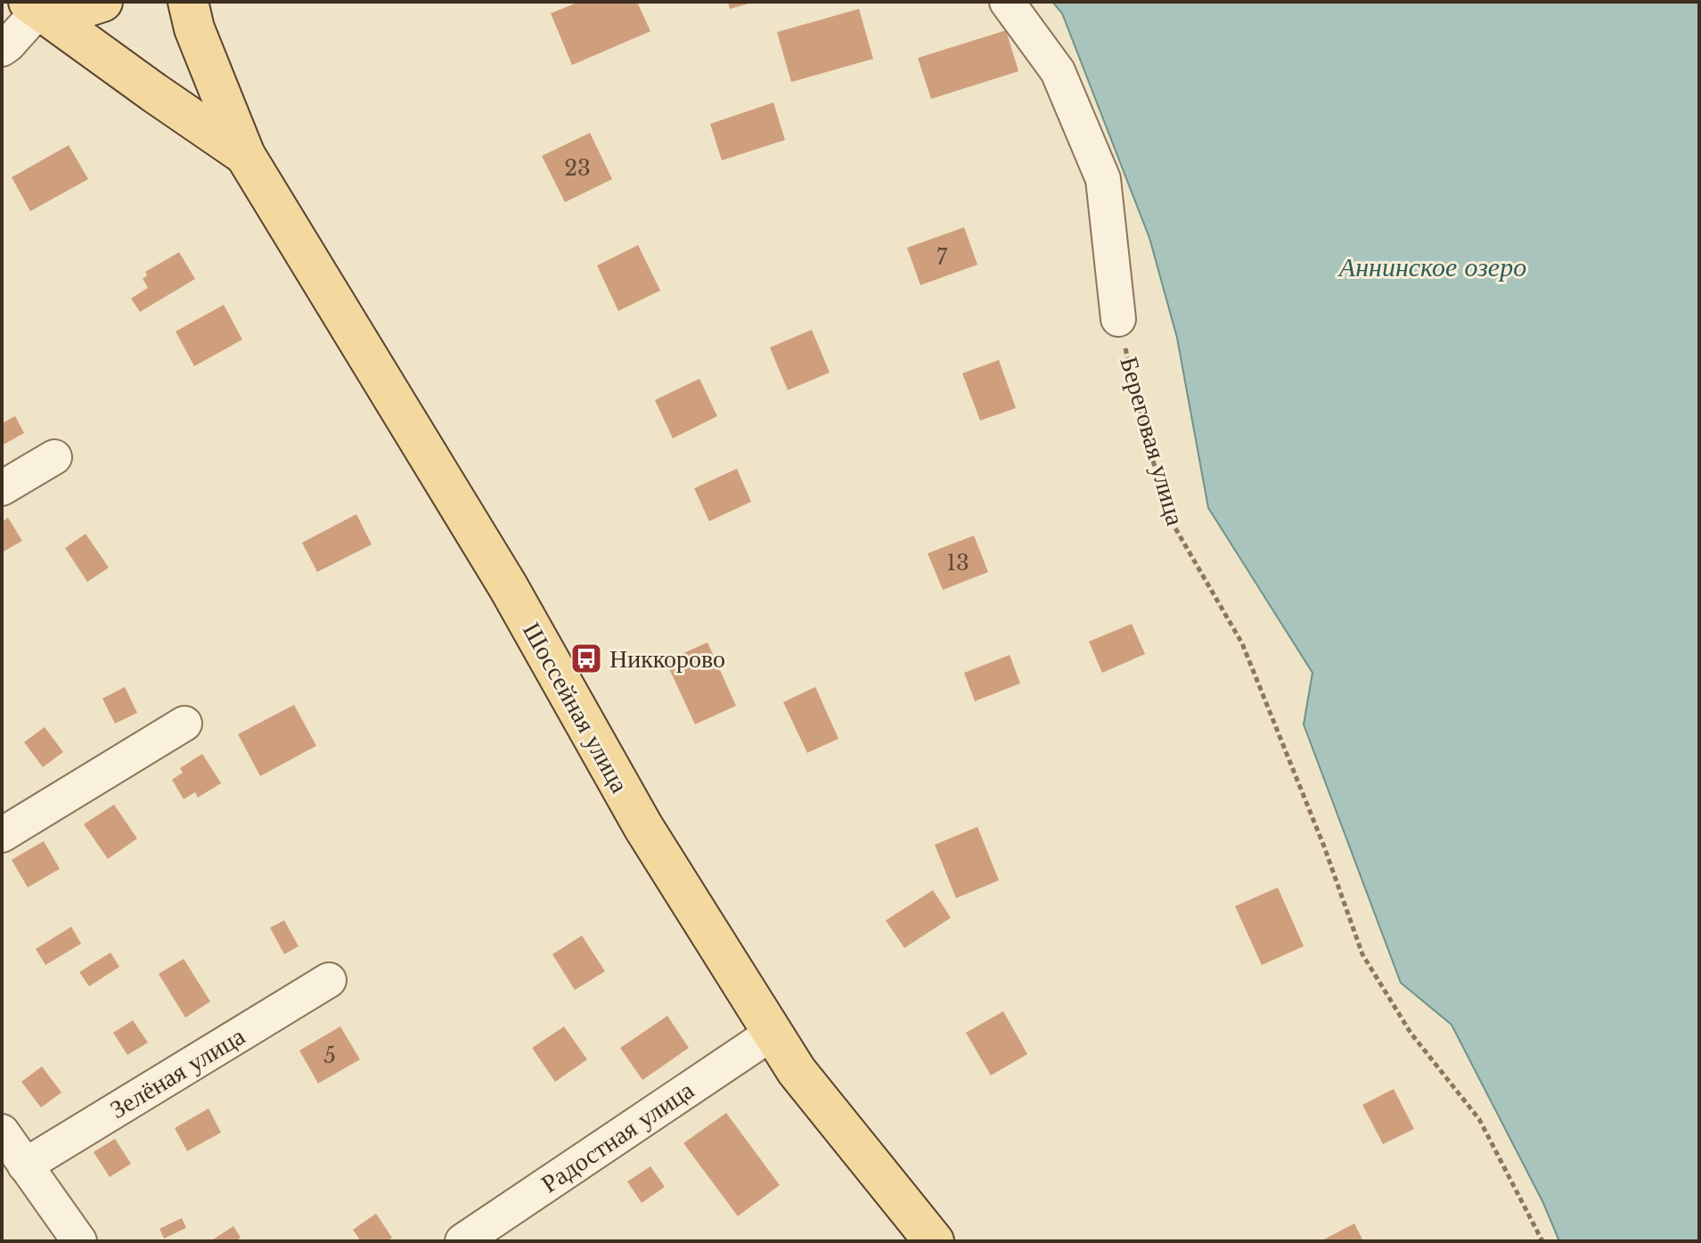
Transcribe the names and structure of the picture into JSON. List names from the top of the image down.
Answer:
{
  "streets": {
    "main road": ["Шоссейная улица"],
    "street": ["Зелёная улица", "Радостная улица"],
    "path": ["Береговая улица"]
  },
  "crossings": [
    ["Шоссейная улица", "Радостная улица"]
  ],
  "water": ["Аннинское озеро"],
  "places": {
    "bus stop": ["Никкорово"]
  },
  "house_numbers": [
    "23",
    "7",
    "13",
    "5"
  ]
}
